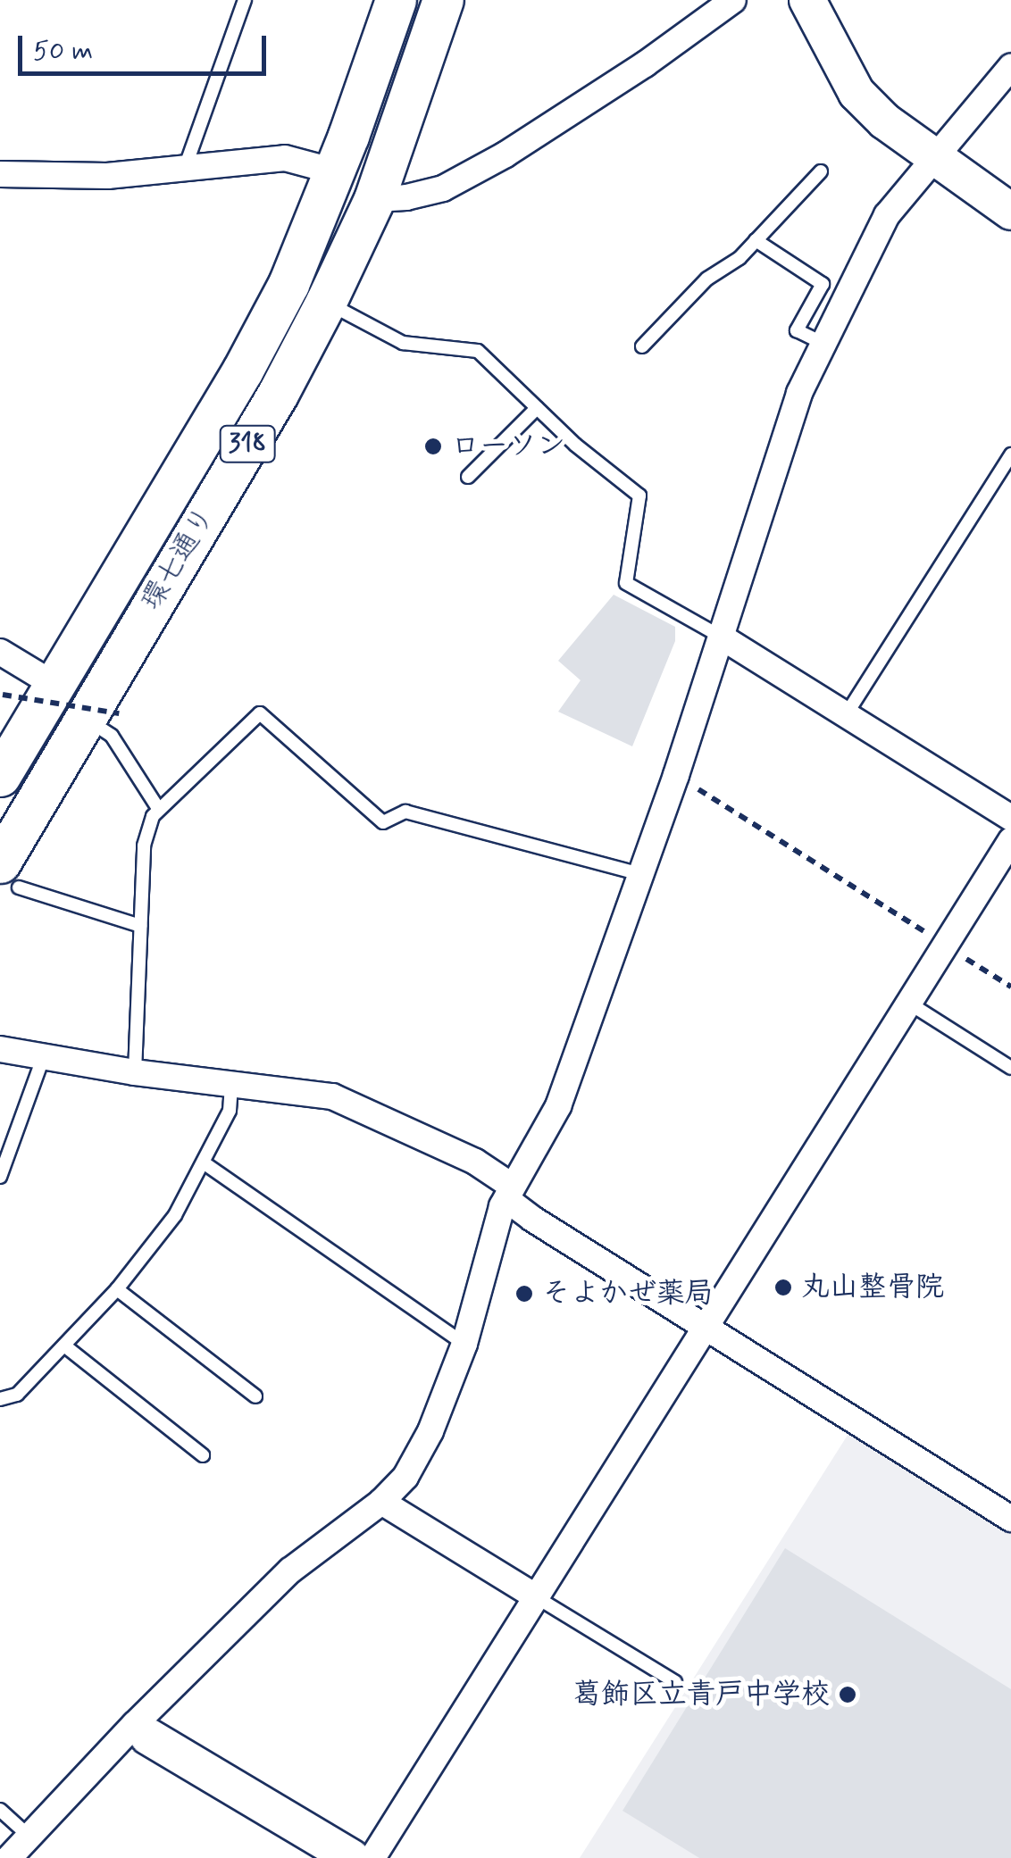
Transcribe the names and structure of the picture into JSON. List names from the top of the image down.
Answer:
{
  "streets": {
    "main road": ["318", "環七通り"]
  },
  "places": [
    "ローソン",
    "丸山整骨院",
    "そよかぜ薬局",
    "葛飾区立青戸中学校"
  ],
  "scale_bar": "50 m"
}
